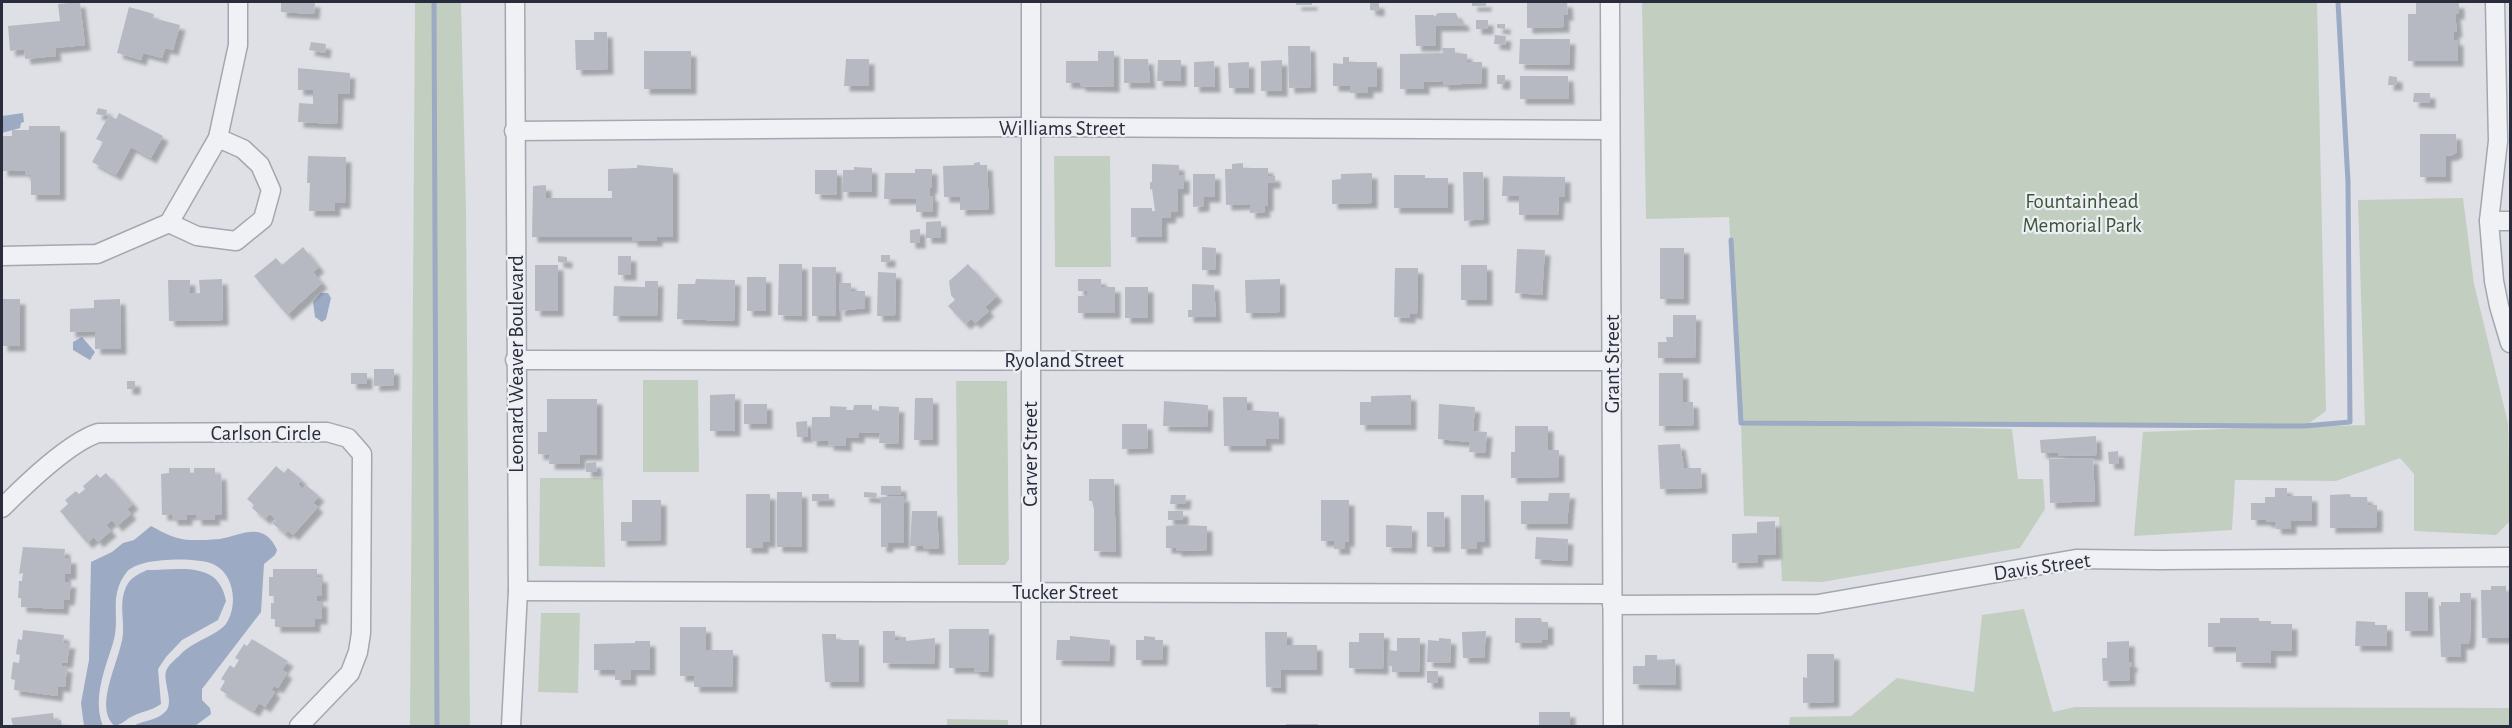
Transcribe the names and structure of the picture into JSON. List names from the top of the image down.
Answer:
{
  "streets": {
    "street": [
      "Williams Street",
      "Ryoland Street",
      "Leonard Weaver Boulevard",
      "Grant Street",
      "Carlson Circle",
      "Carver Street",
      "Davis Street",
      "Tucker Street"
    ]
  },
  "crossings": [
    ["Williams Street", "Leonard Weaver Boulevard"],
    ["Williams Street", "Grant Street"],
    ["Williams Street", "Carver Street"],
    ["Ryoland Street", "Leonard Weaver Boulevard"],
    ["Ryoland Street", "Grant Street"],
    ["Ryoland Street", "Carver Street"],
    ["Leonard Weaver Boulevard", "Tucker Street"],
    ["Grant Street", "Davis Street"],
    ["Grant Street", "Tucker Street"],
    ["Carver Street", "Tucker Street"],
    ["Davis Street", "Tucker Street"]
  ],
  "parks": ["Fountainhead Memorial Park"]
}
